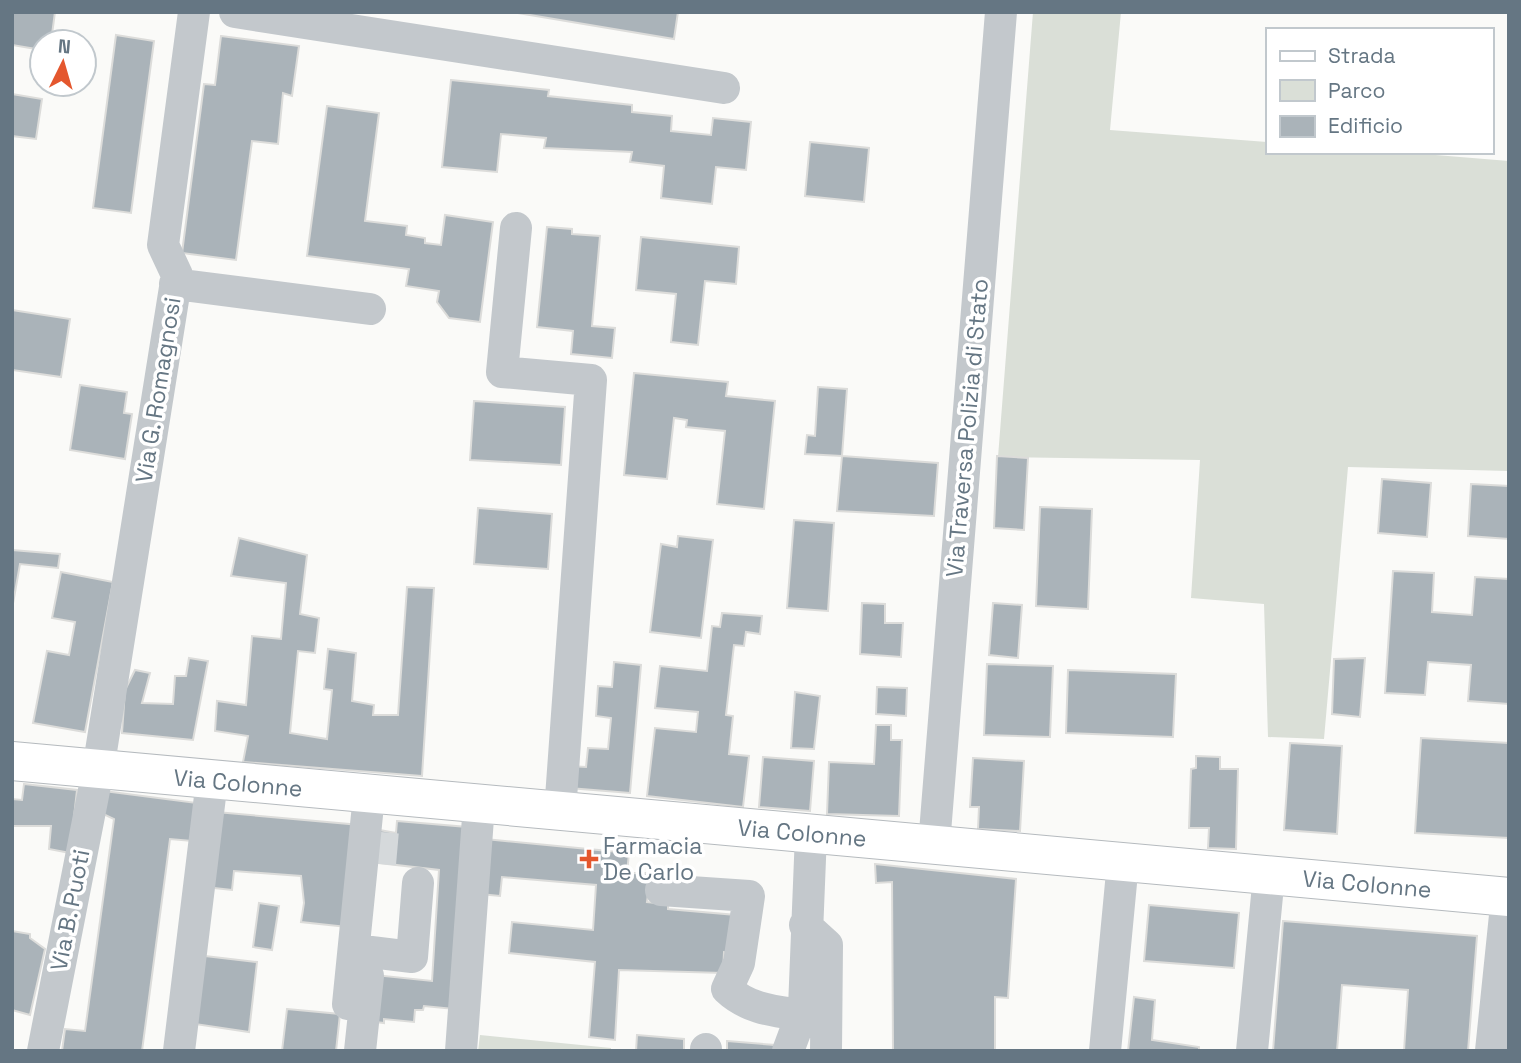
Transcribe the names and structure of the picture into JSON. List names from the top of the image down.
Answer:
{
  "streets": {
    "main road": ["Via Colonne"],
    "street": ["Via G. Romagnosi", "Via Traversa Polizia di Stato", "Via B. Puoti"]
  },
  "crossings": [
    ["Via G. Romagnosi", "Via Colonne"],
    ["Via G. Romagnosi", "Via B. Puoti"],
    ["Via Traversa Polizia di Stato", "Via Colonne"],
    ["Via Colonne", "Via B. Puoti"]
  ],
  "places": {
    "health": ["Farmacia De Carlo"]
  },
  "legend": ["Strada", "Parco", "Edificio"],
  "north": "top"
}
